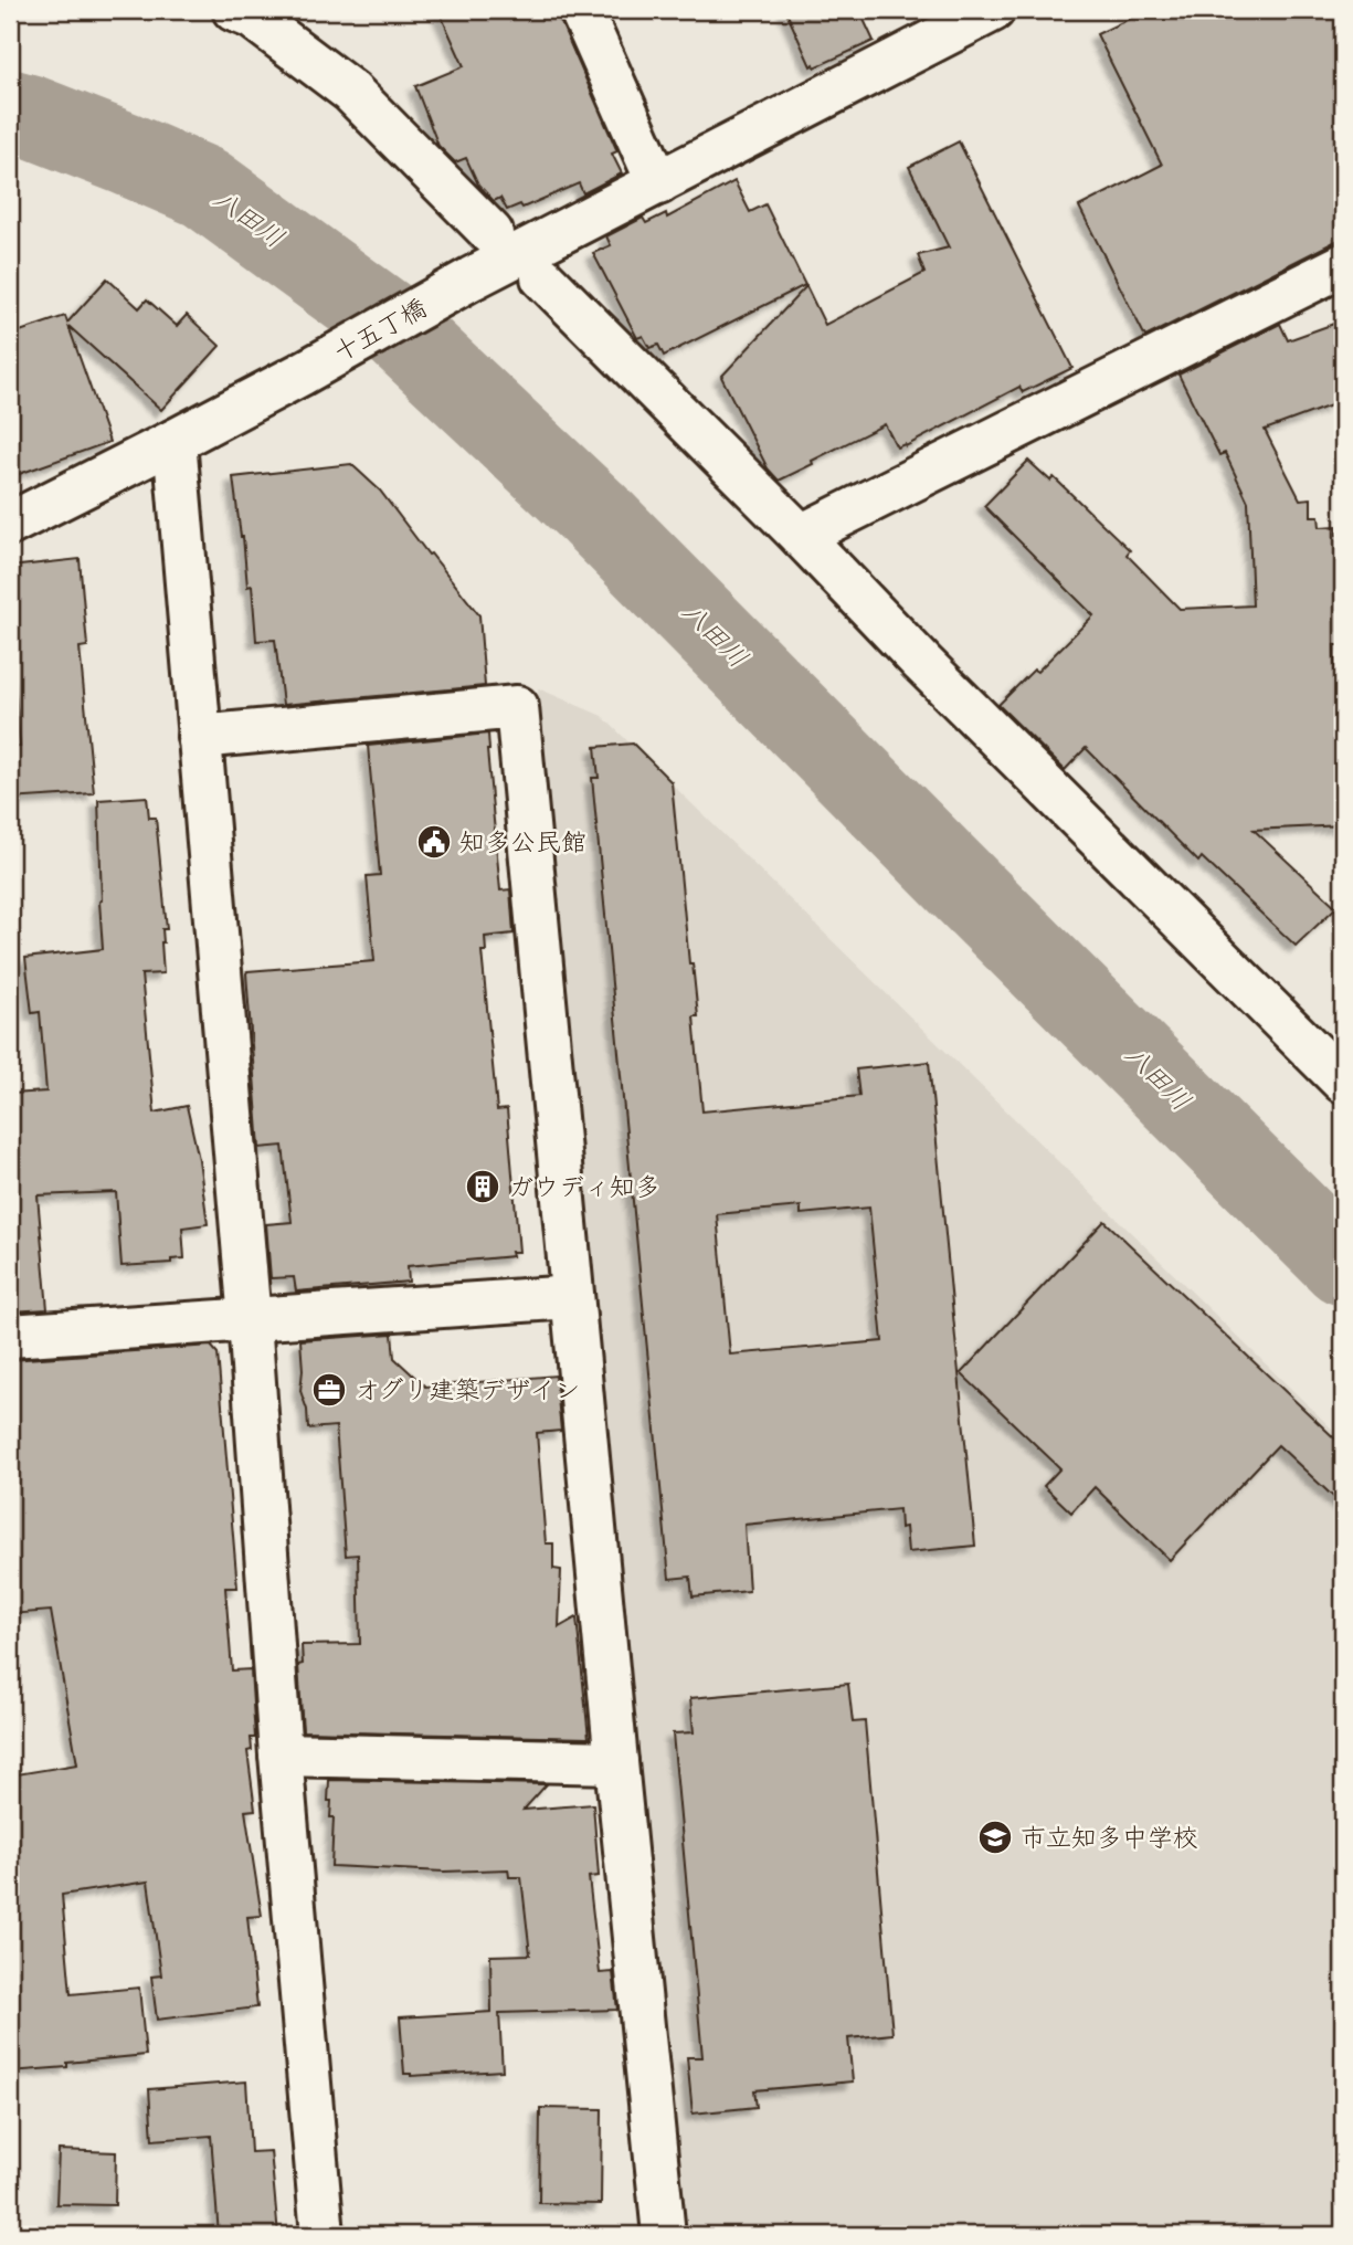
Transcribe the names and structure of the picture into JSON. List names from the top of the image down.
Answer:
{
  "streets": {
    "street": ["十五丁橋"]
  },
  "water": ["八田川"],
  "places": {
    "public building": ["知多公民館"],
    "building": ["ガウディ知多"],
    "office": ["オグリ建築デザイン"],
    "school or university": ["市立知多中学校"]
  }
}
